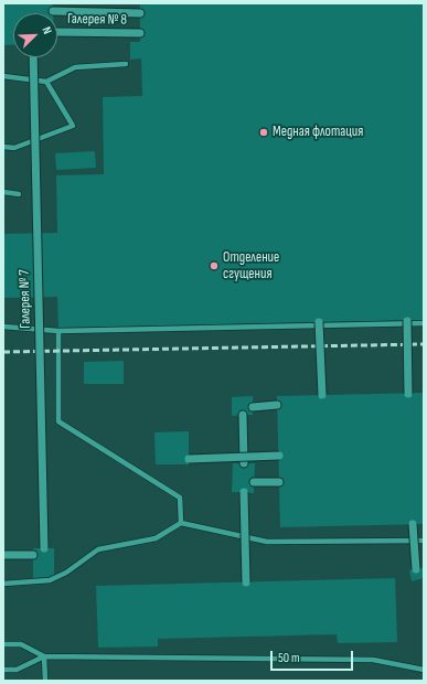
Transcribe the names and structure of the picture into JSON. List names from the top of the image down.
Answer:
{
  "streets": {
    "street": ["Галерея № 8", "Галерея № 7"]
  },
  "places": ["Медная флотация", "Отделение сгущения"],
  "scale_bar": "50 m",
  "north": "top right"
}
